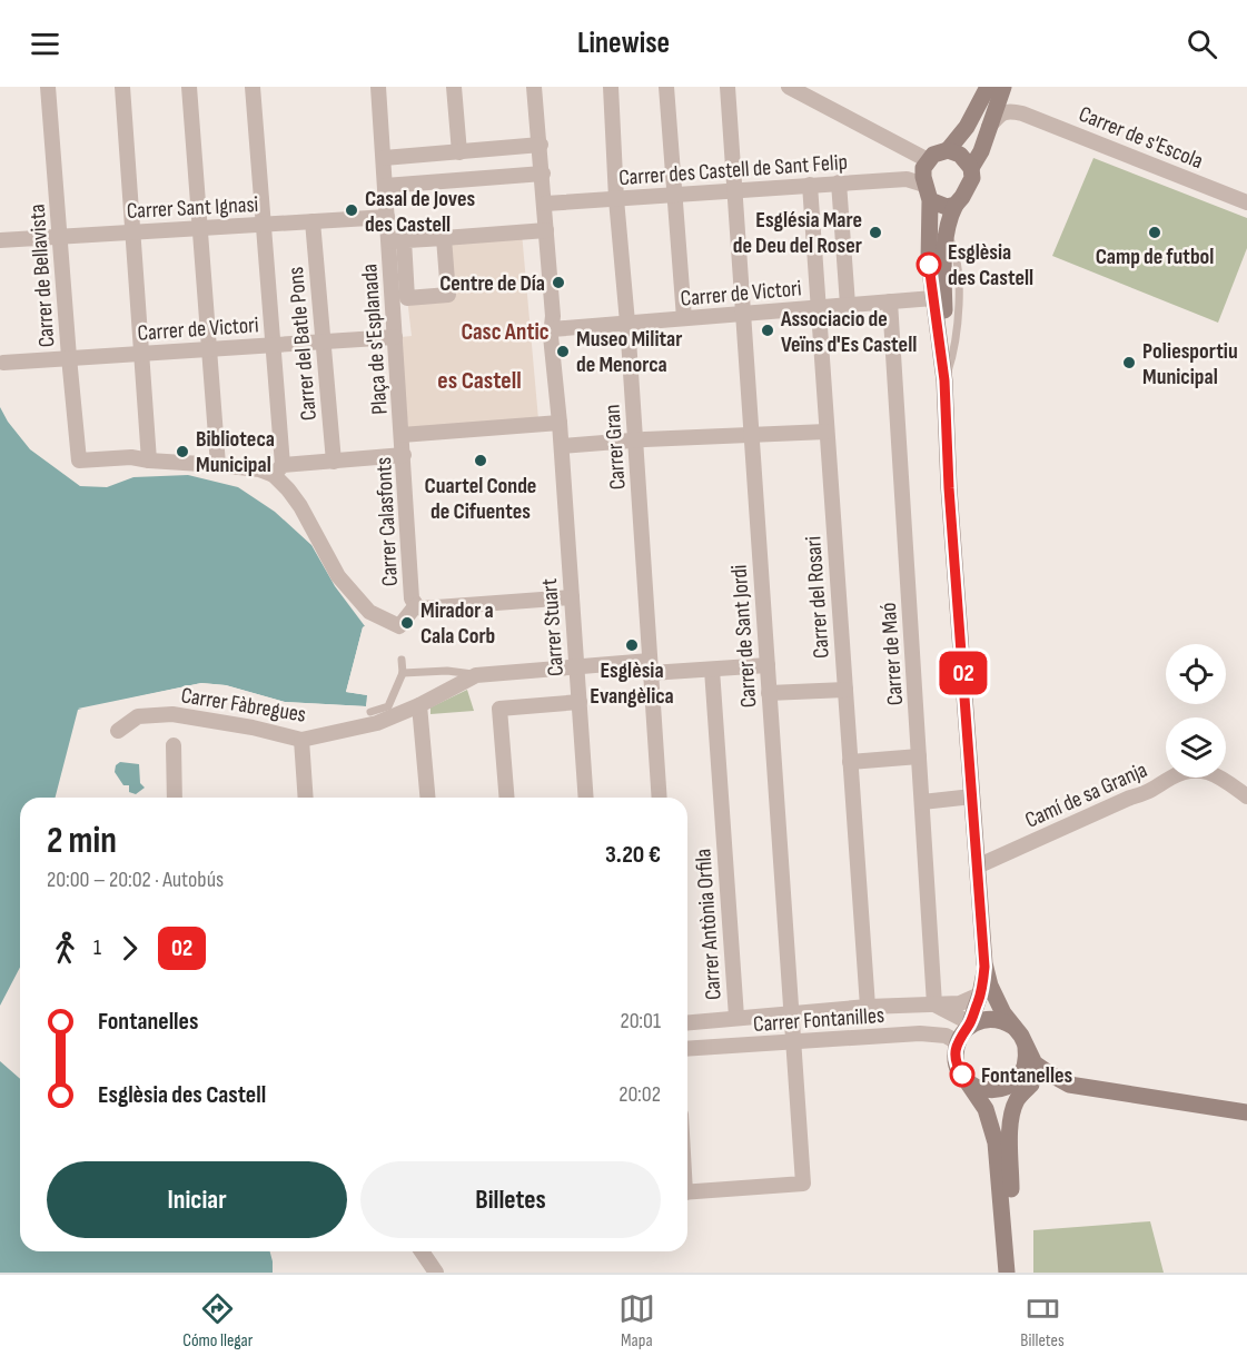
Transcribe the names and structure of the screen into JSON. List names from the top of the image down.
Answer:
{
  "streets": {
    "street": [
      "Carrer de s'Escola",
      "Carrer des Castell de Sant Felip",
      "Carrer Sant Ignasi",
      "Carrer de Bellavista",
      "Carrer de Victori",
      "Plaça de s'Esplanada",
      "Carrer del Batle Pons",
      "Carrer Gran",
      "Carrer Calasfonts",
      "Carrer del Rosari",
      "Carrer Stuart",
      "Carrer de Sant Jordi",
      "Carrer de Maó",
      "Carrer Fàbregues",
      "Camí de sa Granja",
      "Carrer Antònia Orfila",
      "Carrer Fontanilles"
    ]
  },
  "crossings": [
    ["Carrer des Castell de Sant Felip", "Carrer Gran"],
    ["Carrer des Castell de Sant Felip", "Carrer del Rosari"],
    ["Carrer des Castell de Sant Felip", "Carrer de Sant Jordi"],
    ["Carrer Sant Ignasi", "Carrer de Bellavista"],
    ["Carrer Sant Ignasi", "Plaça de s'Esplanada"],
    ["Carrer Sant Ignasi", "Carrer del Batle Pons"],
    ["Carrer de Bellavista", "Carrer de Victori"],
    ["Carrer de Victori", "Plaça de s'Esplanada"],
    ["Carrer de Victori", "Carrer del Batle Pons"],
    ["Carrer de Victori", "Carrer Gran"],
    ["Carrer de Victori", "Carrer del Rosari"],
    ["Carrer de Victori", "Carrer de Sant Jordi"],
    ["Carrer de Victori", "Carrer de Maó"],
    ["Plaça de s'Esplanada", "Carrer Calasfonts"],
    ["Carrer del Rosari", "Carrer Fontanilles"],
    ["Carrer de Sant Jordi", "Carrer Fontanilles"],
    ["Carrer de Maó", "Carrer Fontanilles"],
    ["Carrer Antònia Orfila", "Carrer Fontanilles"]
  ],
  "districts": ["Casc Antic", "es Castell"],
  "places": [
    "Casal de Joves des Castell",
    "Església Mare de Deu del Roser",
    "Camp de futbol",
    "Esglèsia des Castell",
    "Centre de Día",
    "Associacio de Veïns d'Es Castell",
    "Museo Militar de Menorca",
    "Poliesportiu Municipal",
    "Biblioteca Municipal",
    "Cuartel Conde de Cifuentes",
    "Mirador a Cala Corb",
    "Esglèsia Evangèlica",
    "Fontanelles"
  ],
  "lines": ["bus line 02"],
  "page": {
    "header": "Linewise",
    "on_map": "02",
    "heading": ["2 min", "20:00 – 20:02 · Autobús", "3.20 €"],
    "legs": ["1", "02"],
    "list": [
      {
        "name": "Fontanelles",
        "value": "20:01"
      },
      {
        "name": "Esglèsia des Castell",
        "value": "20:02"
      }
    ],
    "buttons": ["Iniciar", "Billetes"],
    "tabs": ["Cómo llegar", "Mapa", "Billetes"]
  }
}
